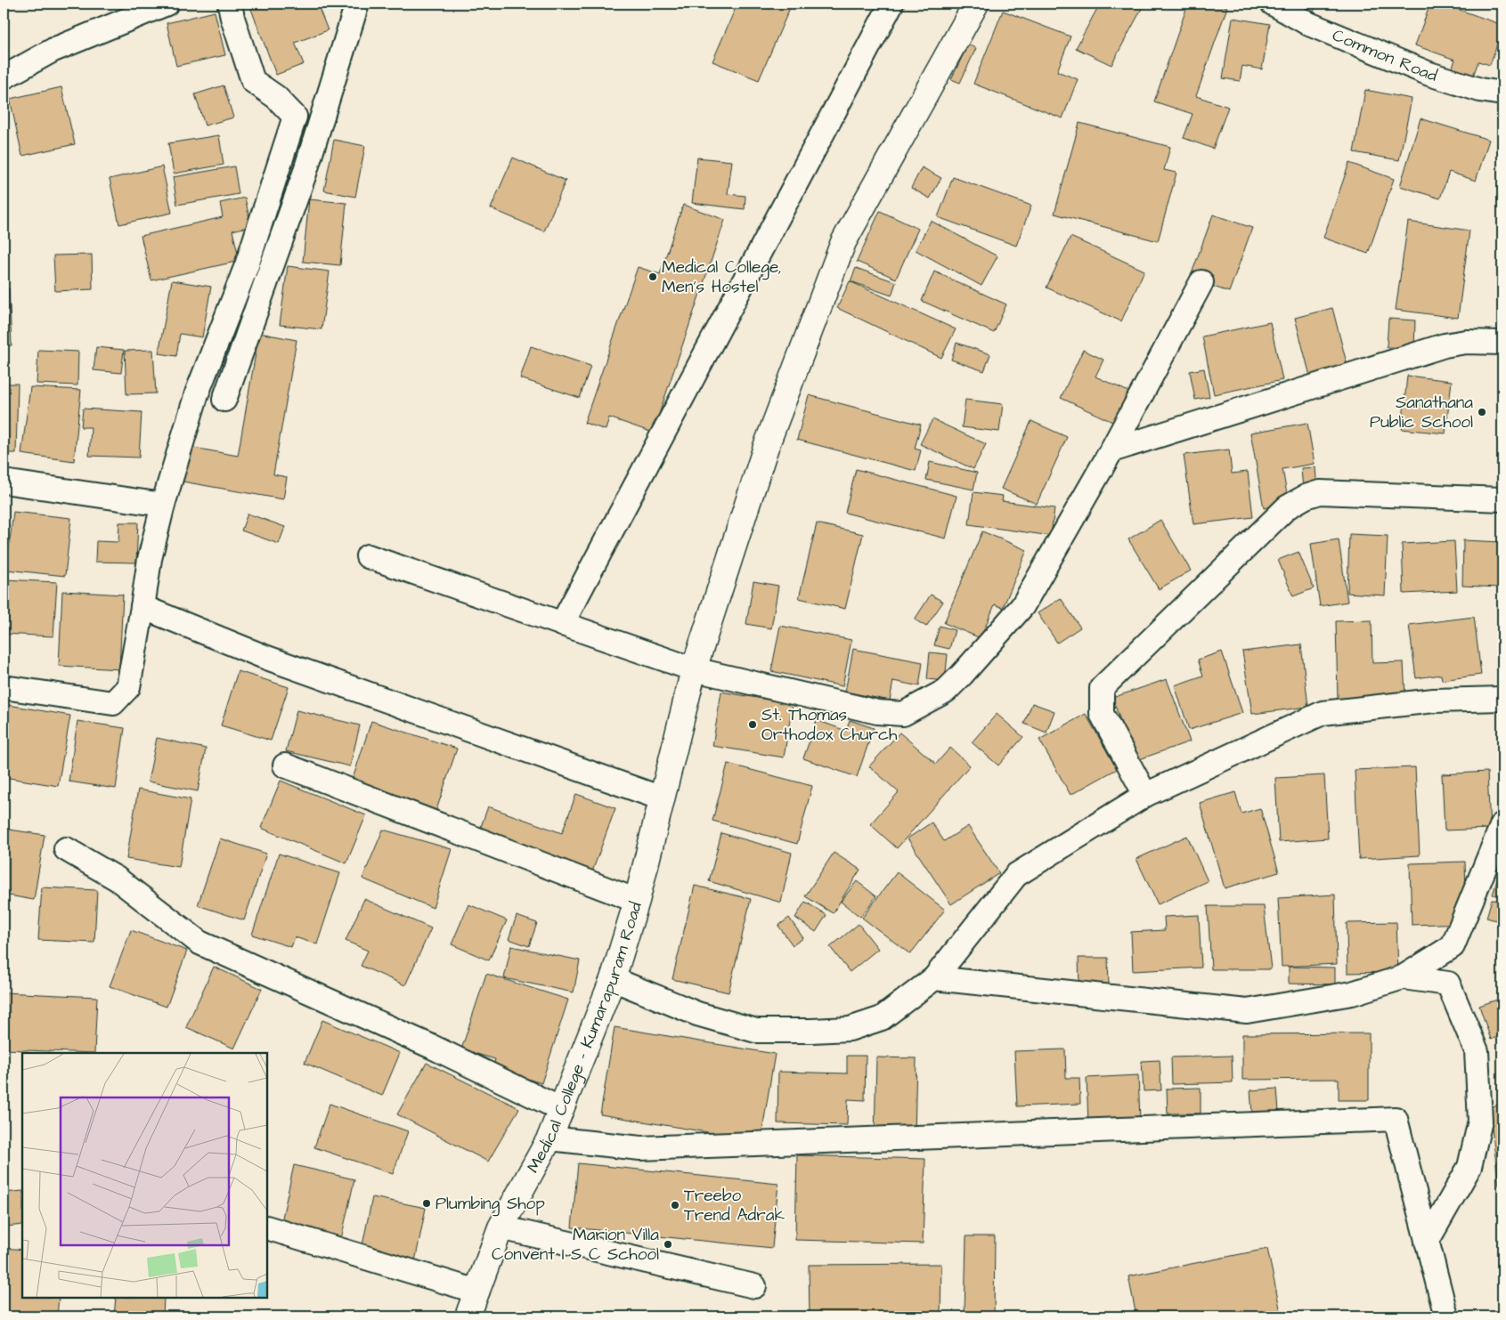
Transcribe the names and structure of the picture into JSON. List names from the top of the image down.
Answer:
{
  "streets": {
    "main road": ["Medical College - Kumarapuram Road"],
    "street": ["Common Road"]
  },
  "places": [
    "Medical College, Men's Hostel",
    "Sanathana Public School",
    "St. Thomas Orthodox Church",
    "Plumbing Shop",
    "Treebo Trend Adrak",
    "Marion Villa Convent I S C School"
  ]
}
